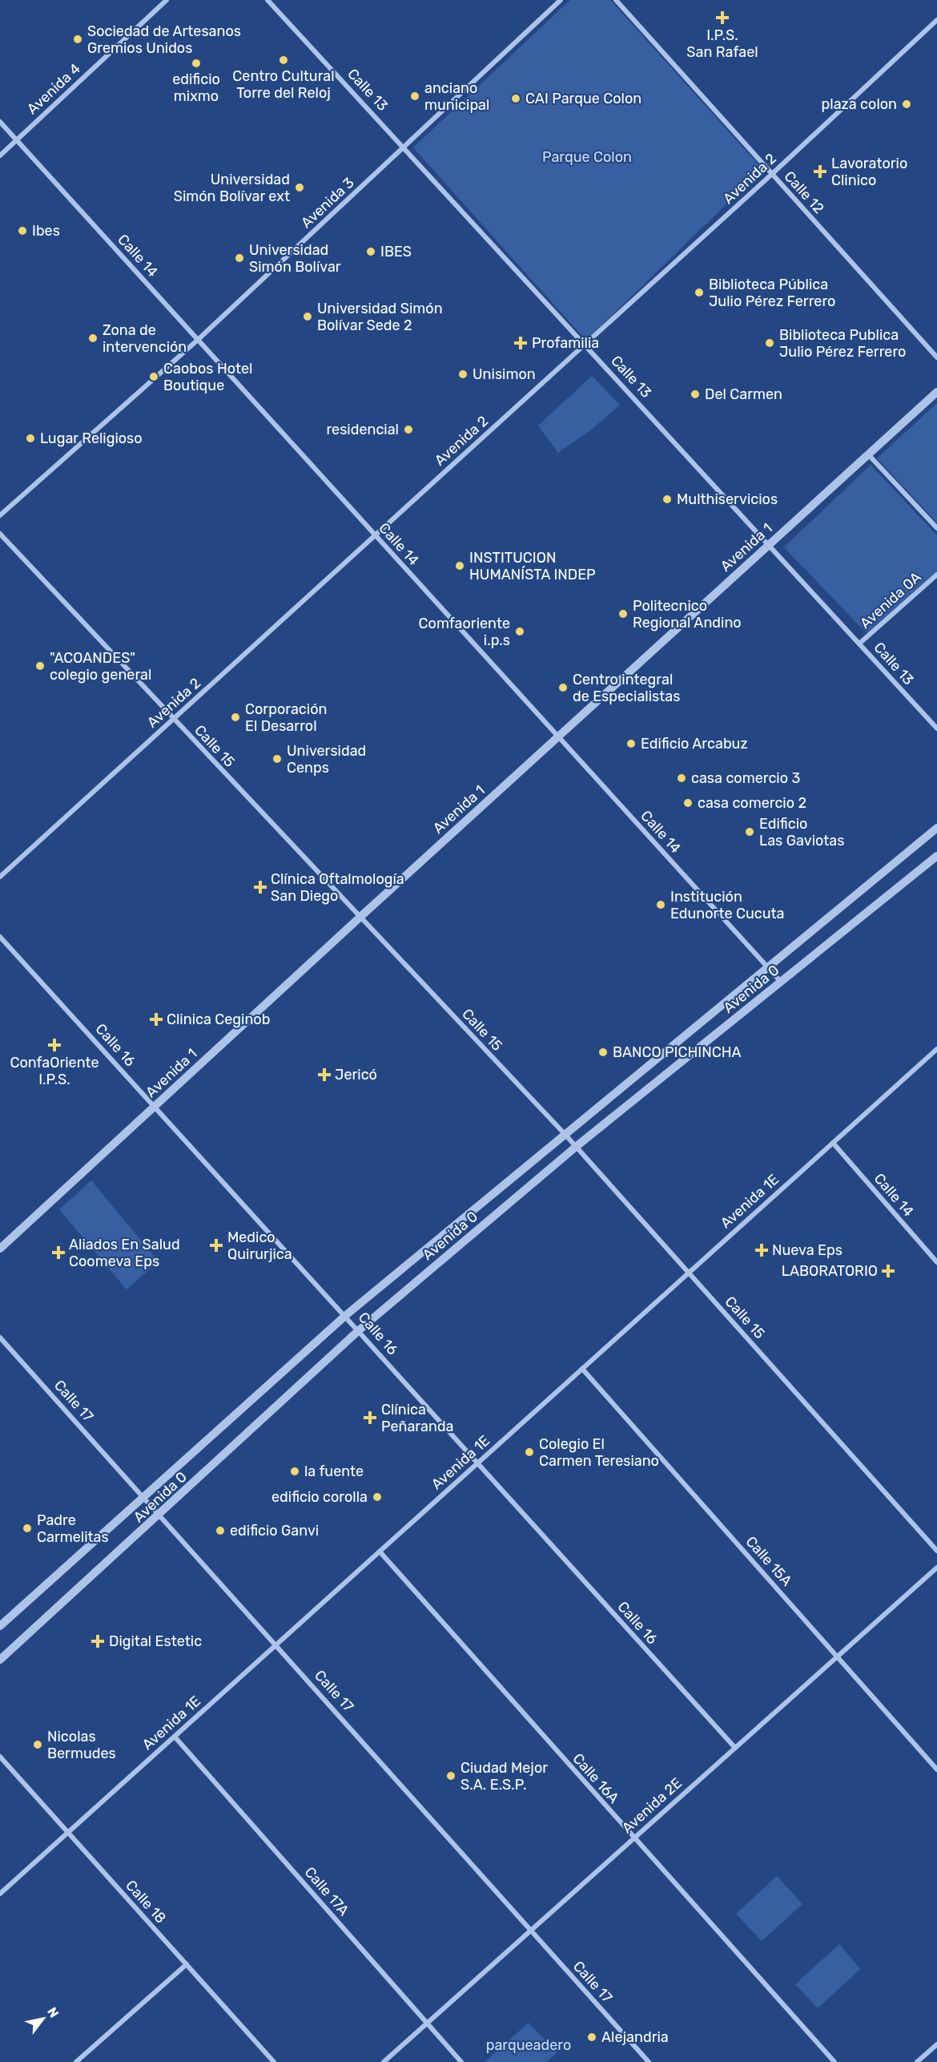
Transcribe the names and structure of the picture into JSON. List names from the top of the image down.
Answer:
{
  "streets": {
    "street": [
      "Avenida 4",
      "Calle 13",
      "Avenida 2",
      "Calle 12",
      "Avenida 3",
      "Calle 14",
      "Avenida 1",
      "Avenida 0A",
      "Calle 15",
      "Avenida 0",
      "Calle 16",
      "Avenida 1E",
      "Calle 17",
      "Calle 15A",
      "Calle 16A",
      "Avenida 2E",
      "Calle 17A",
      "Calle 18"
    ]
  },
  "crossings": [
    ["Avenida 4", "Calle 14"],
    ["Calle 13", "Avenida 2"],
    ["Calle 13", "Avenida 3"],
    ["Calle 13", "Avenida 1"],
    ["Calle 13", "Avenida 0A"],
    ["Avenida 2", "Calle 12"],
    ["Avenida 2", "Calle 14"],
    ["Avenida 2", "Calle 15"],
    ["Avenida 3", "Calle 14"],
    ["Calle 14", "Avenida 1"],
    ["Calle 14", "Avenida 0"],
    ["Calle 14", "Avenida 1E"],
    ["Avenida 1", "Calle 15"],
    ["Avenida 1", "Calle 16"],
    ["Calle 15", "Avenida 0"],
    ["Calle 15", "Avenida 1E"],
    ["Avenida 0", "Calle 16"],
    ["Avenida 0", "Calle 17"],
    ["Calle 16", "Avenida 1E"],
    ["Calle 16", "Avenida 2E"],
    ["Avenida 1E", "Calle 17"],
    ["Avenida 1E", "Calle 15A"],
    ["Avenida 1E", "Calle 16A"],
    ["Avenida 1E", "Calle 17A"],
    ["Avenida 1E", "Calle 18"],
    ["Calle 17", "Avenida 2E"],
    ["Calle 15A", "Avenida 2E"],
    ["Calle 16A", "Avenida 2E"],
    ["Avenida 2E", "Calle 17A"]
  ],
  "parks": ["Parque Colon", "parqueadero"],
  "places": {
    "health": [
      "I.P.S. San Rafael",
      "Lavoratorio Clinico",
      "Profamilia",
      "Clínica Oftalmología San Diego",
      "Clinica Ceginob",
      "ConfaOriente I.P.S.",
      "Jericó",
      "Medico Quirurjica",
      "Nueva Eps",
      "Aliados En Salud Coomeva Eps",
      "LABORATORIO",
      "Clínica Peñaranda",
      "Digital Estetic"
    ],
    "other": [
      "Sociedad de Artesanos Gremios Unidos",
      "Centro Cultural Torre del Reloj",
      "edificio mixmo",
      "anciano municipal",
      "CAI Parque Colon",
      "plaza colon",
      "Universidad Simón Bolívar ext",
      "Ibes",
      "IBES",
      "Universidad Simón Bolívar",
      "Biblioteca Pública Julio Pérez Ferrero",
      "Universidad Simón Bolívar Sede 2",
      "Zona de intervención",
      "Biblioteca Publica Julio Pérez Ferrero",
      "Unisimon",
      "Caobos Hotel Boutique",
      "Del Carmen",
      "residencial",
      "Lugar Religioso",
      "Multhiservicios",
      "INSTITUCION HUMANÍSTA INDEP",
      "Politecnico Regional Andino",
      "Comfaoriente i.p.s",
      "\"ACOANDES\" colegio general",
      "Centro integral de Especialistas",
      "Corporación El Desarrol",
      "Edificio Arcabuz",
      "Universidad Cenps",
      "casa comercio 3",
      "casa comercio 2",
      "Edificio Las Gaviotas",
      "Institución Edunorte Cucuta",
      "BANCO PICHINCHA",
      "Colegio El Carmen Teresiano",
      "la fuente",
      "edificio corolla",
      "Padre Carmelitas",
      "edificio Ganvi",
      "Nicolas Bermudes",
      "Ciudad Mejor S.A. E.S.P.",
      "Alejandria"
    ]
  },
  "north": "top right"
}
